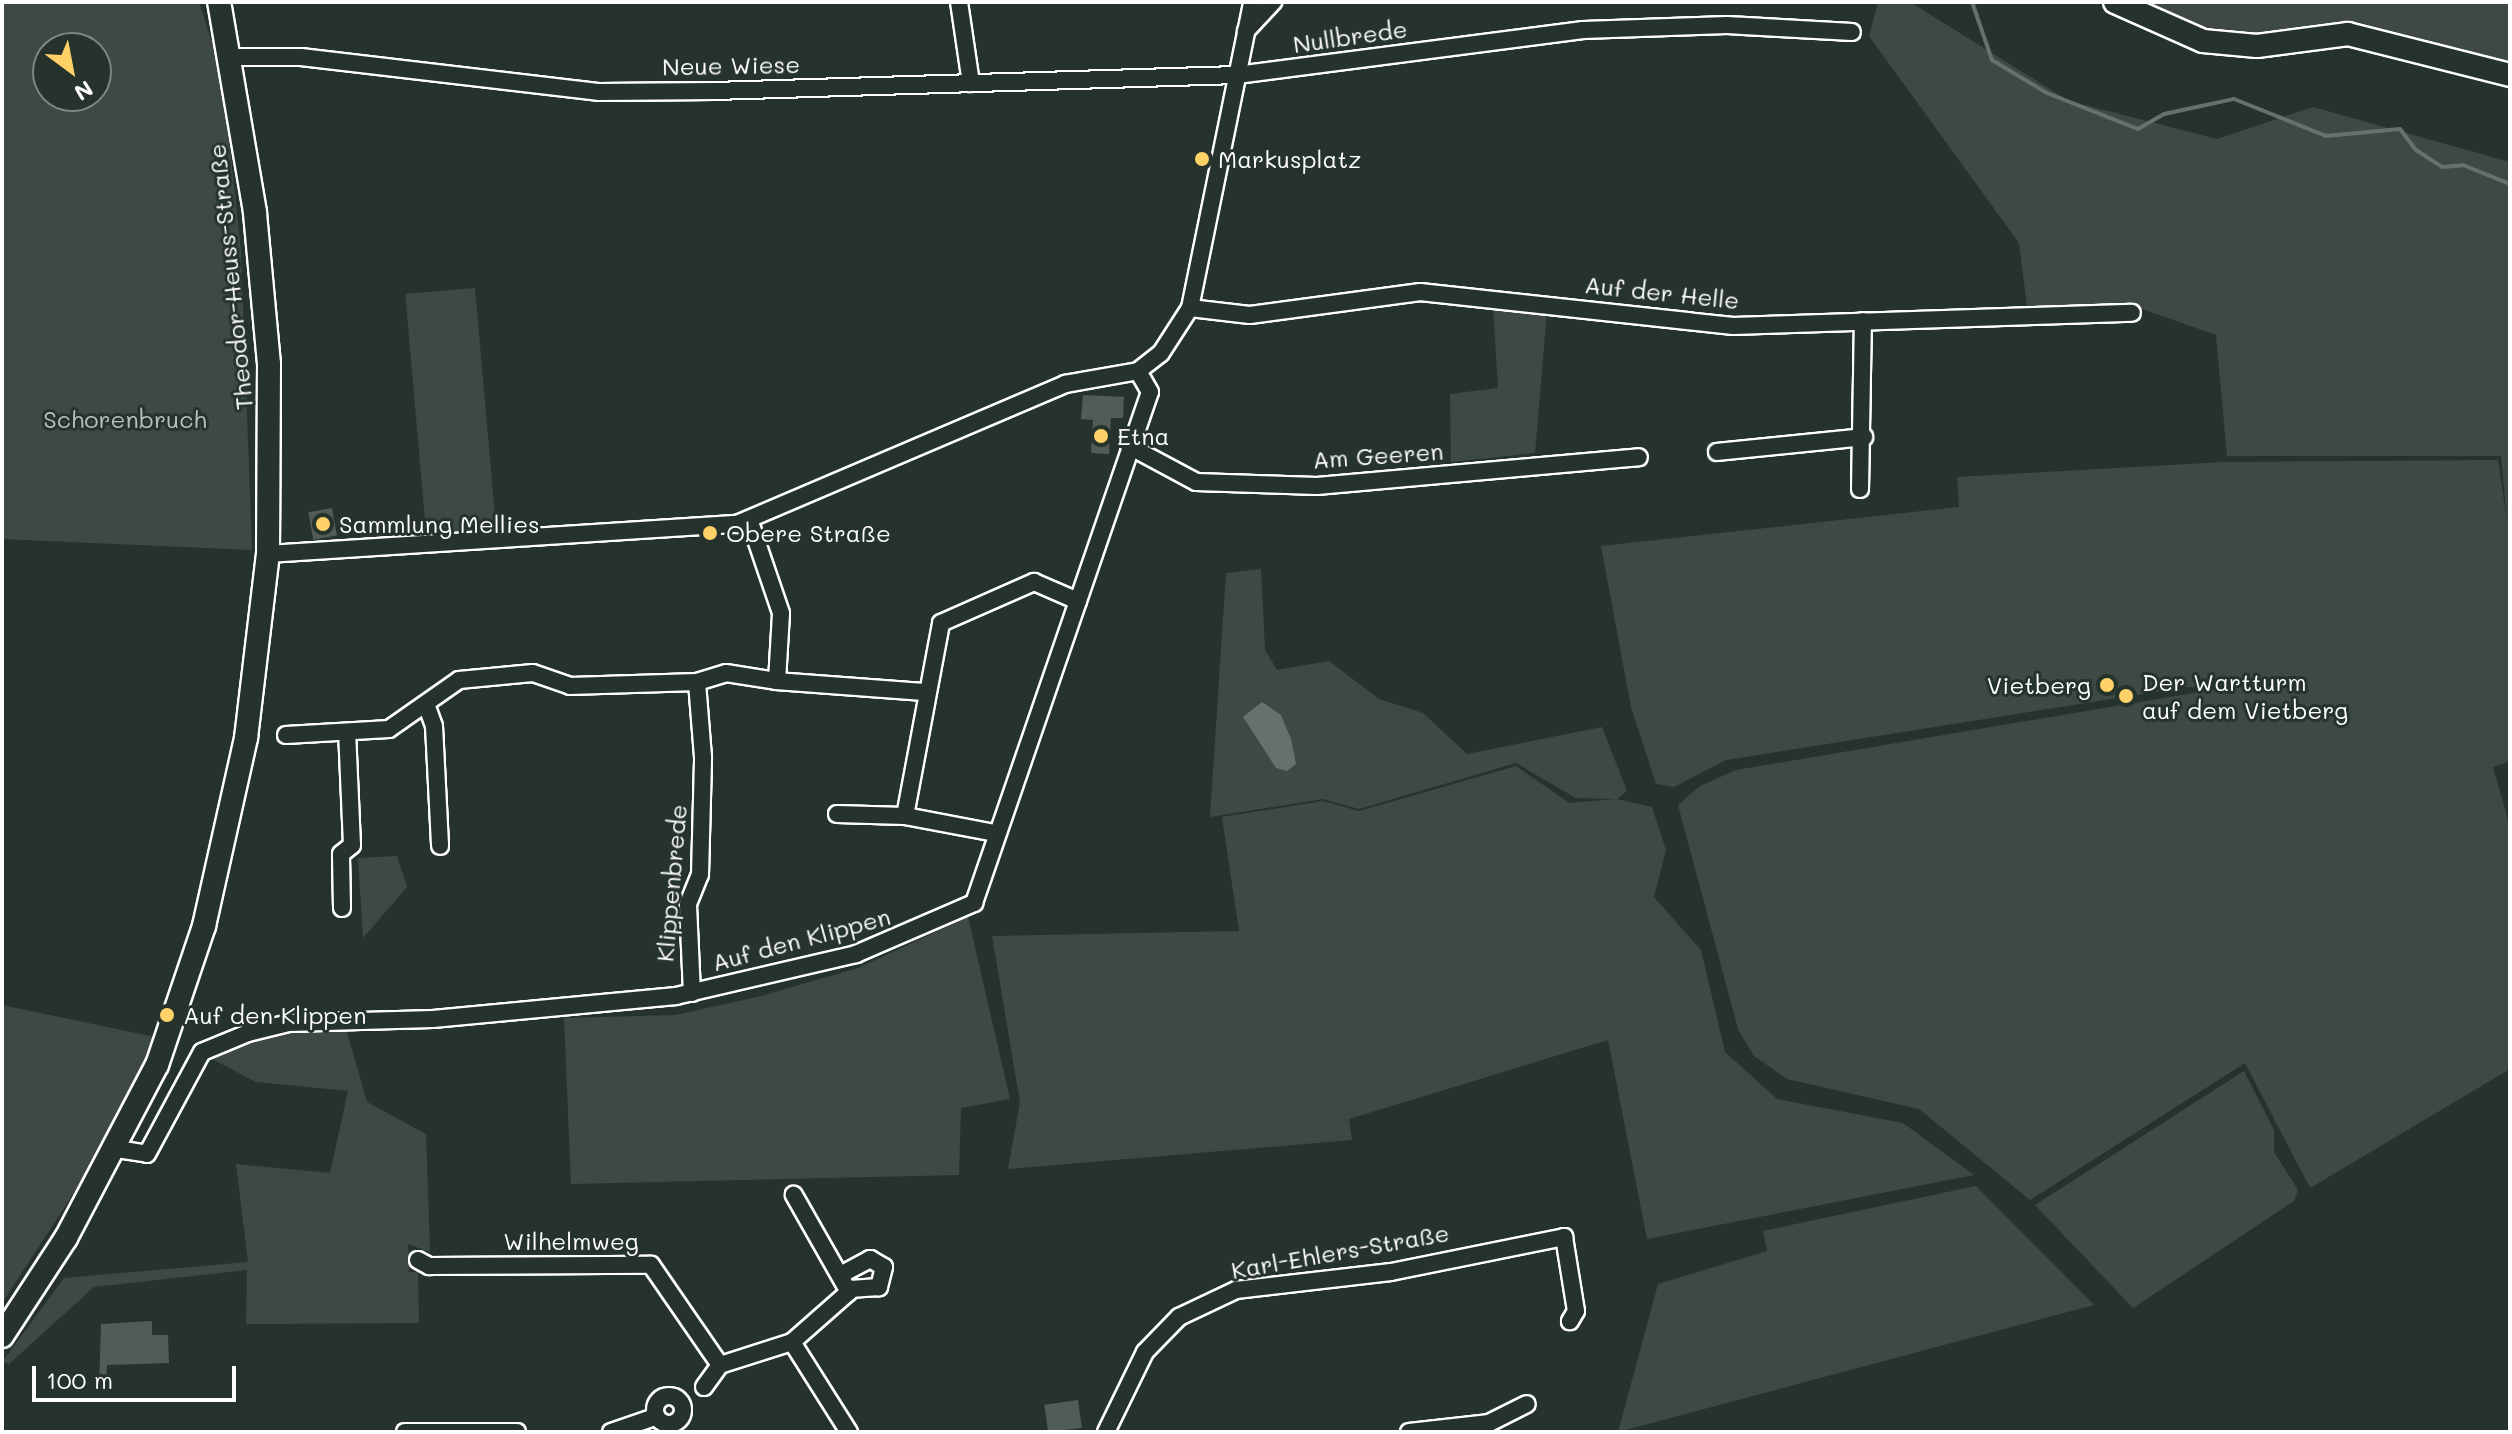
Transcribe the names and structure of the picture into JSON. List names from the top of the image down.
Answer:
{
  "streets": {
    "main road": ["Theodor-Heuss-Straße"],
    "street": [
      "Nullbrede",
      "Neue Wiese",
      "Auf der Helle",
      "Am Geeren",
      "Klippenbrede",
      "Auf den Klippen",
      "Wilhelmweg",
      "Karl-Ehlers-Straße"
    ]
  },
  "crossings": [
    ["Nullbrede", "Neue Wiese"],
    ["Neue Wiese", "Theodor-Heuss-Straße"],
    ["Theodor-Heuss-Straße", "Auf den Klippen"],
    ["Am Geeren", "Auf den Klippen"],
    ["Klippenbrede", "Auf den Klippen"]
  ],
  "parks": ["Schorenbruch"],
  "places": [
    "Markusplatz",
    "Etna",
    "Sammlung Mellies",
    "Obere Straße",
    "Vietberg",
    "Der Wartturm auf dem Vietberg",
    "Auf den Klippen"
  ],
  "scale_bar": "100 m",
  "north": "bottom right"
}
